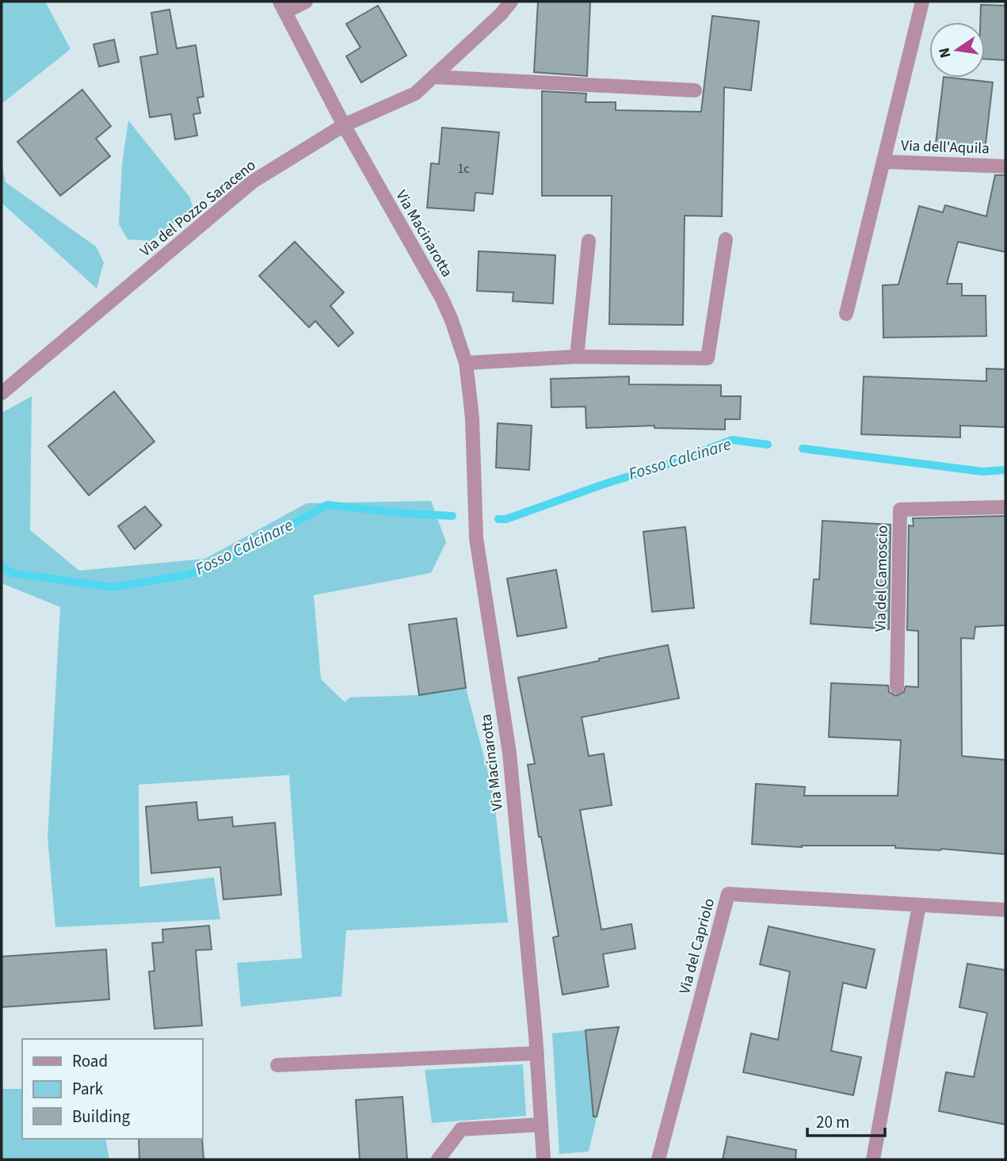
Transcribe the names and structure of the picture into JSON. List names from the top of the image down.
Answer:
{
  "streets": {
    "street": [
      "Via dell'Aquila",
      "Via del Pozzo Saraceno",
      "Via Macinarotta",
      "Via del Camoscio",
      "Via del Capriolo"
    ]
  },
  "crossings": [
    ["Via del Pozzo Saraceno", "Via Macinarotta"]
  ],
  "water": ["Fosso Calcinare"],
  "house_numbers": ["1c"],
  "legend": ["Road", "Park", "Building"],
  "scale_bar": "20 m",
  "north": "left"
}
